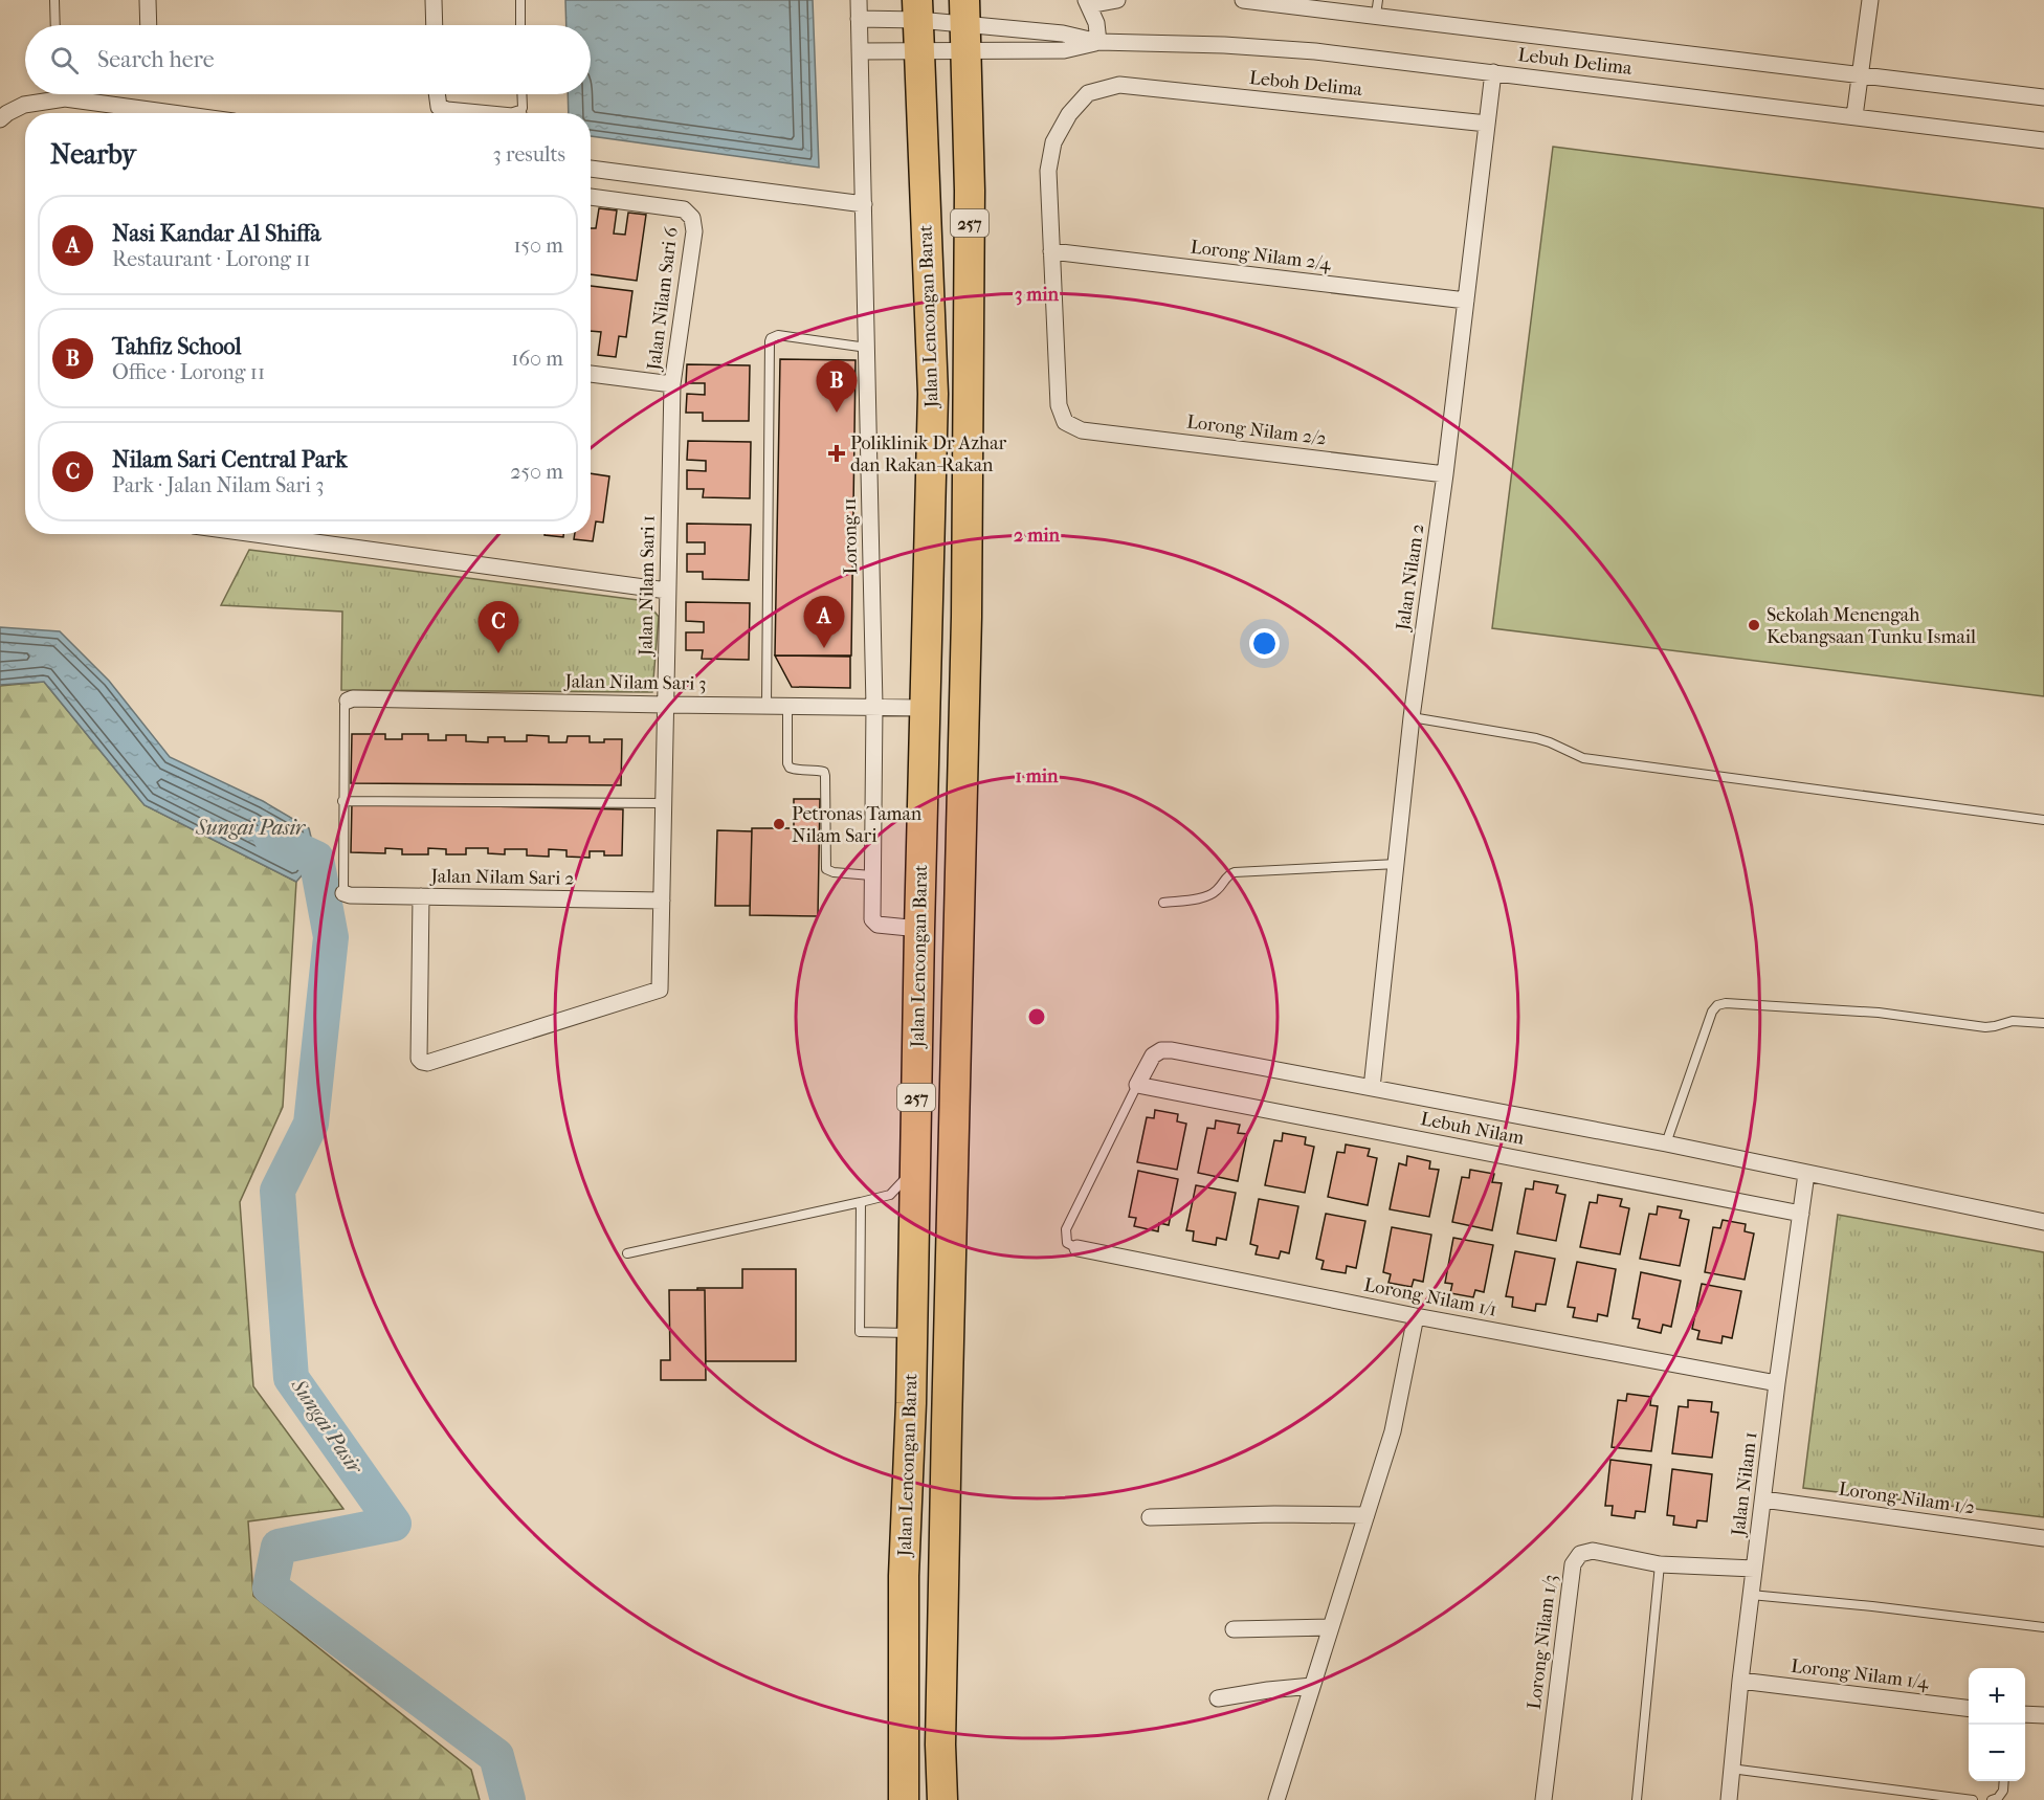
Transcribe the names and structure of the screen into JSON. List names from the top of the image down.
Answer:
{
  "streets": {
    "highway": ["257", "Jalan Lencongan Barat"],
    "street": [
      "Lebuh Delima",
      "Leboh Delima",
      "Lorong Nilam 2/4",
      "Jalan Nilam Sari 6",
      "Lorong Nilam 2/2",
      "Lorong 11",
      "Jalan Nilam 2",
      "Jalan Nilam Sari 1",
      "Jalan Nilam Sari 3",
      "Jalan Nilam Sari 2",
      "Lebuh Nilam",
      "Lorong Nilam 1/1",
      "Jalan Nilam 1",
      "Lorong Nilam 1/2",
      "Lorong Nilam 1/3",
      "Lorong Nilam 1/4"
    ]
  },
  "crossings": [
    ["Lebuh Delima", "Jalan Lencongan Barat"],
    ["Lebuh Delima", "Jalan Nilam 2"],
    ["Leboh Delima", "Lorong Nilam 2/4"],
    ["Leboh Delima", "Lorong Nilam 2/2"],
    ["Leboh Delima", "Jalan Nilam 2"],
    ["Lorong Nilam 2/4", "Lorong Nilam 2/2"],
    ["Lorong Nilam 2/4", "Jalan Nilam 2"],
    ["Jalan Nilam Sari 6", "Jalan Nilam Sari 1"],
    ["Jalan Lencongan Barat", "Lorong 11"],
    ["Jalan Lencongan Barat", "Jalan Nilam Sari 3"],
    ["Lorong Nilam 2/2", "Jalan Nilam 2"],
    ["Lorong 11", "Jalan Nilam Sari 3"],
    ["Jalan Nilam Sari 1", "Jalan Nilam Sari 3"],
    ["Jalan Nilam Sari 1", "Jalan Nilam Sari 2"],
    ["Lebuh Nilam", "Jalan Nilam 1"],
    ["Lorong Nilam 1/1", "Jalan Nilam 1"],
    ["Jalan Nilam 1", "Lorong Nilam 1/2"],
    ["Jalan Nilam 1", "Lorong Nilam 1/3"],
    ["Jalan Nilam 1", "Lorong Nilam 1/4"]
  ],
  "water": ["Sungai Pasir"],
  "places": {
    "health": ["Poliklinik Dr Azhar dan Rakan-Rakan"],
    "other": ["Sekolah Menengah Kebangsaan Tunku Ismail", "Petronas Taman Nilam Sari"]
  },
  "page": {
    "search": "Search here",
    "heading": ["Nearby", "3 results"],
    "list": [
      {
        "mark": "A",
        "name": "Nasi Kandar Al Shiffa",
        "note": "Restaurant · Lorong 11",
        "value": "150 m"
      },
      {
        "mark": "B",
        "name": "Tahfiz School",
        "note": "Office · Lorong 11",
        "value": "160 m"
      },
      {
        "mark": "C",
        "name": "Nilam Sari Central Park",
        "note": "Park · Jalan Nilam Sari 3",
        "value": "250 m"
      }
    ],
    "pins": ["B", "A", "C"],
    "map_buttons": ["+", "−"]
  },
  "rings": ["3 min", "2 min", "1 min"]
}
